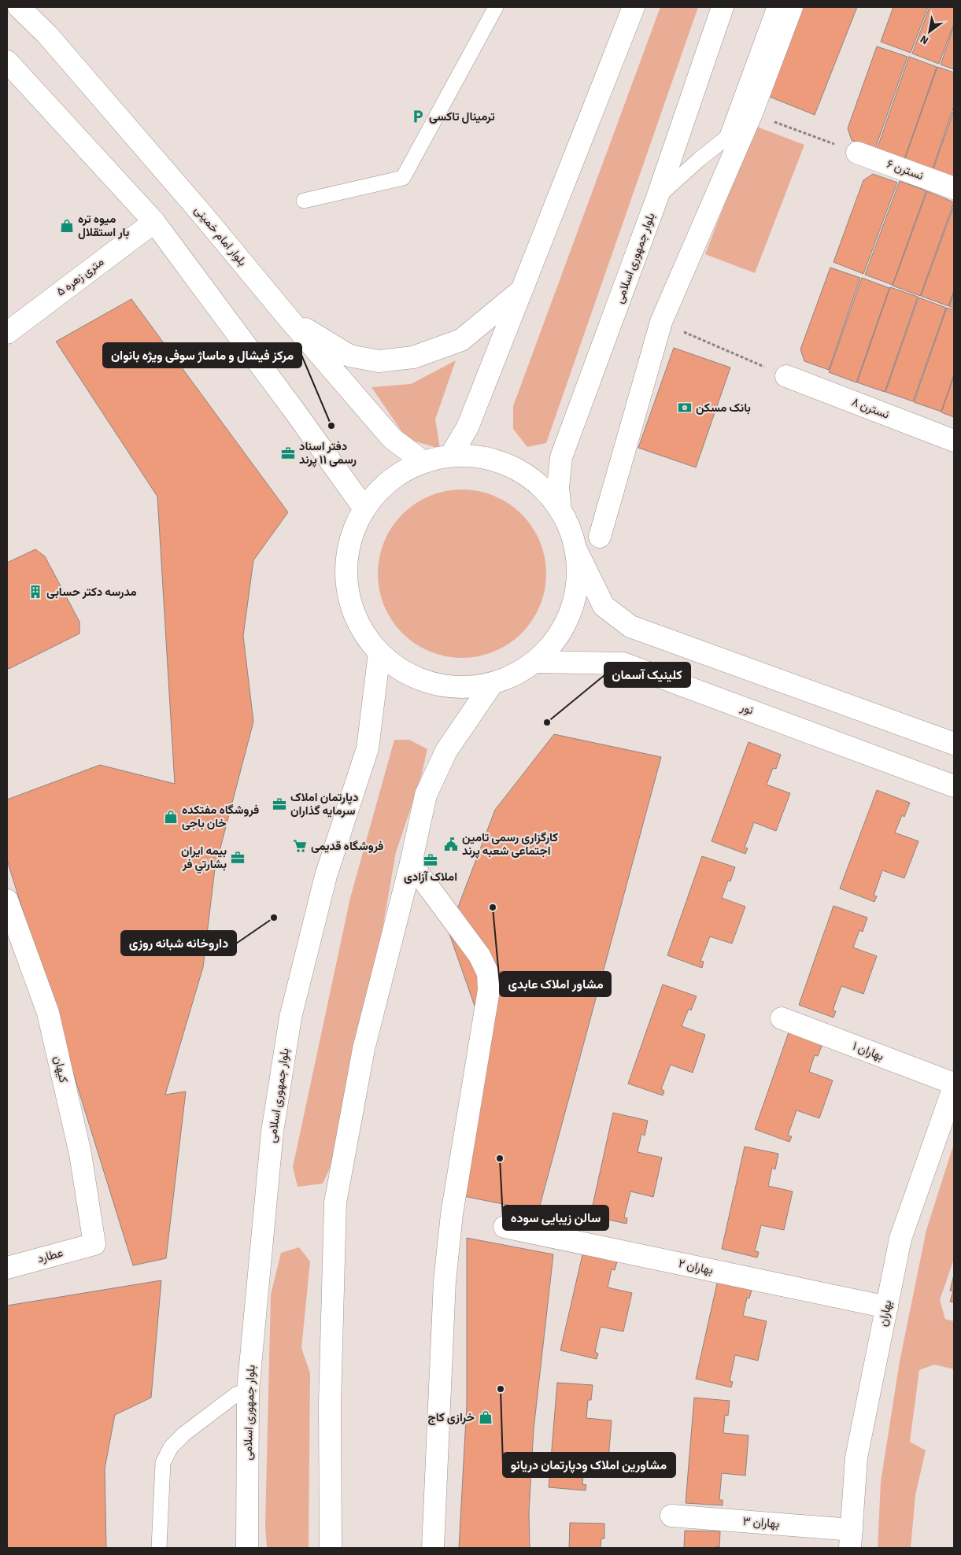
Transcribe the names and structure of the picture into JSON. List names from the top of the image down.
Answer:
{
  "streets": {
    "main road": [
      "نسترن ۶",
      "بلوار امام خمینی",
      "بلوار جمهوری اسلامی",
      "۵ متری زهره",
      "نسترن ۸",
      "نور",
      "بهاران ۱",
      "کیهان",
      "عطارد",
      "بهاران ۲",
      "بهاران",
      "بهاران ۳"
    ]
  },
  "crossings": [
    ["بهاران ۱", "بهاران"],
    ["کیهان", "عطارد"],
    ["بهاران ۲", "بهاران"],
    ["بهاران", "بهاران ۳"]
  ],
  "places": {
    "parking": ["ترمینال تاکسی"],
    "shop": ["میوه تره بار استقلال", "فروشگاه مفتکده خان باجی", "خرازی کاج"],
    "bank": ["بانک مسکن"],
    "other": [
      "مرکز فیشال و ماساژ سوفی ویژه بانوان",
      "کلینیک آسمان",
      "مشاور املاک عابدی",
      "داروخانه شبانه روزی",
      "سالن زیبایی سوده",
      "مشاورین املاک ودپارتمان دریانو"
    ],
    "office": [
      "دفتر اسناد رسمی ۱۱ پرند",
      "دپارتمان املاک سرمایه گذاران",
      "بيمه ايران بشارتي فر",
      "املاک آزادی"
    ],
    "building": ["مدرسه دکتر حسابی"],
    "public building": ["کارگزاری رسمی تامین اجتماعی شعبه پرند"],
    "supermarket": ["فروشگاه قدیمی"]
  },
  "north": "bottom left"
}
